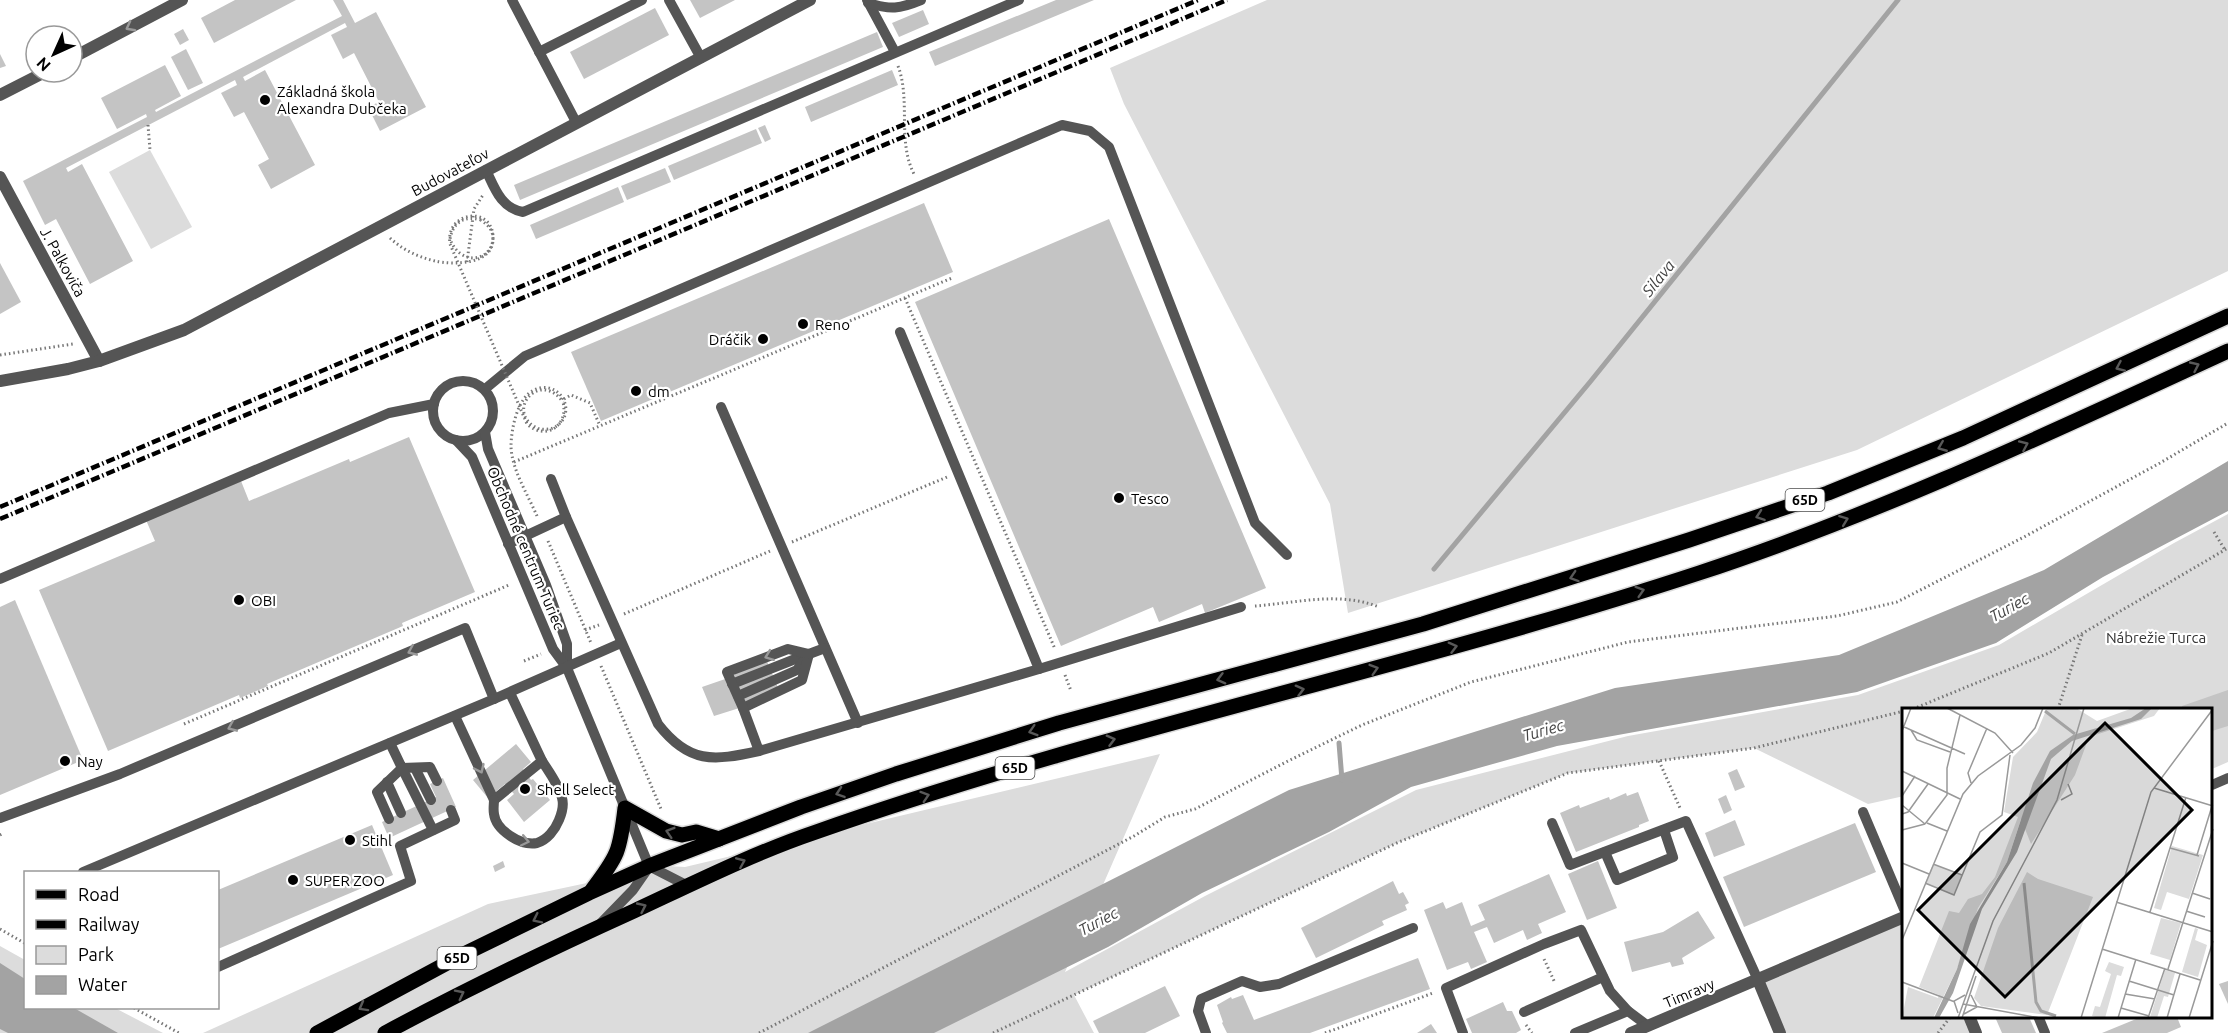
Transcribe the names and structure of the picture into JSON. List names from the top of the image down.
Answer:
{
  "streets": {
    "main road": ["65D"],
    "street": ["Budovateľov", "J. Palkoviča", "Timravy"],
    "lane": ["Obchodné centrum Turiec"]
  },
  "crossings": [
    ["Budovateľov", "J. Palkoviča"],
    ["65D", "Obchodné centrum Turiec"]
  ],
  "water": ["Silava", "Turiec"],
  "parks": ["Nábrežie Turca"],
  "places": [
    "Základná škola Alexandra Dubčeka",
    "Reno",
    "Dráčik",
    "dm",
    "Tesco",
    "OBI",
    "Nay",
    "Shell Select",
    "Stihl",
    "SUPER ZOO"
  ],
  "legend": [
    "Road",
    "Railway",
    "Park",
    "Water"
  ],
  "north": "bottom left"
}
